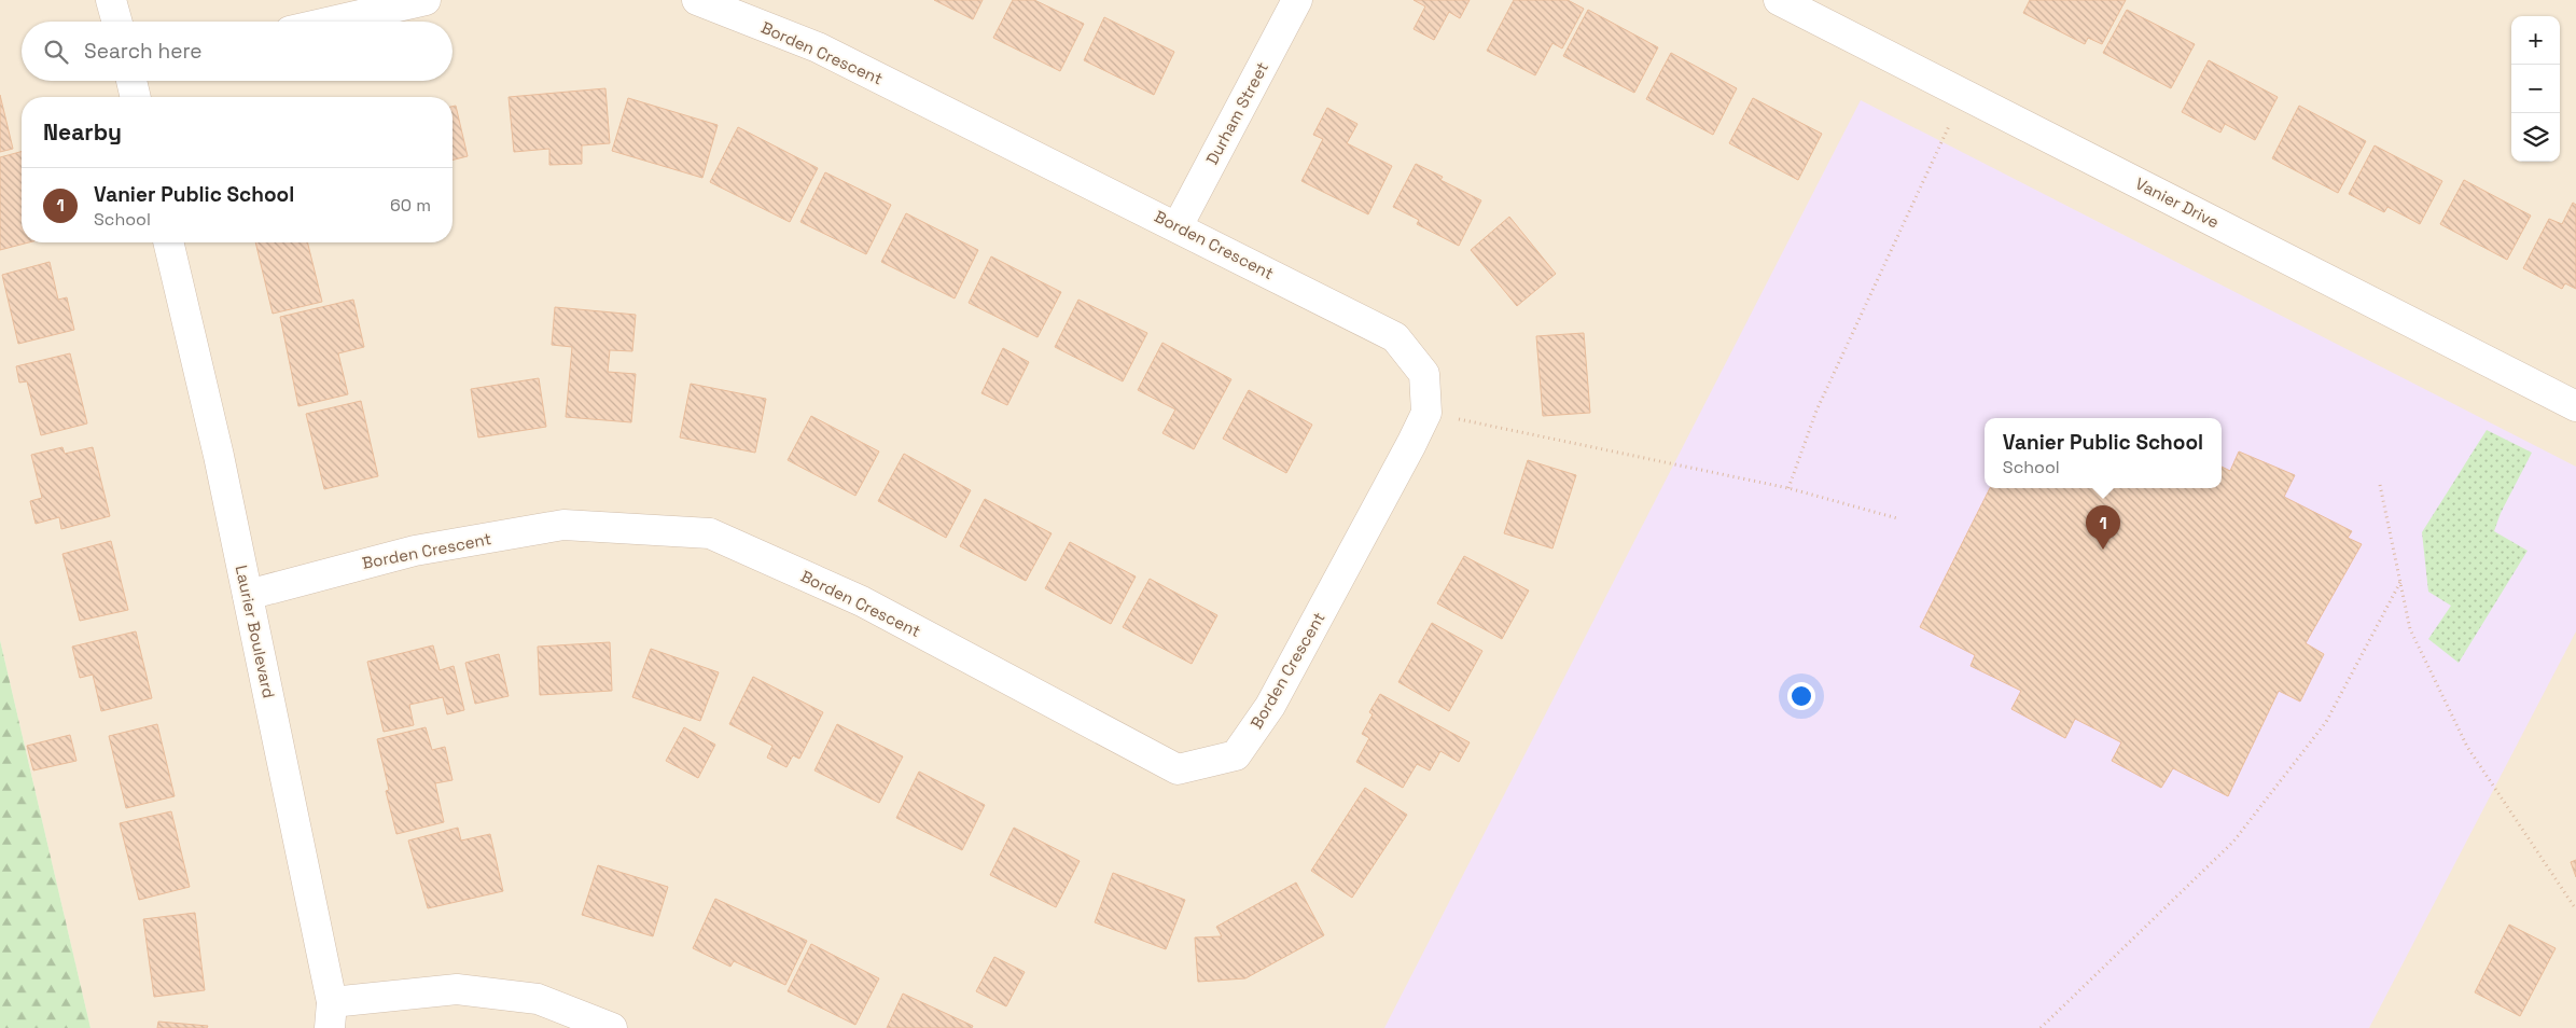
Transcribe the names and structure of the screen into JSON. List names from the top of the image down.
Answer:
{
  "streets": {
    "street": [
      "Borden Crescent",
      "Durham Street",
      "Vanier Drive",
      "Laurier Boulevard"
    ]
  },
  "crossings": [
    ["Borden Crescent", "Durham Street"],
    ["Borden Crescent", "Laurier Boulevard"]
  ],
  "page": {
    "map_buttons": ["+", "−"],
    "search": "Search here",
    "heading": "Nearby",
    "list": [
      {
        "mark": "1",
        "name": "Vanier Public School",
        "note": "School",
        "value": "60 m"
      }
    ],
    "popup": ["Vanier Public School", "School"],
    "pins": "1"
  }
}
